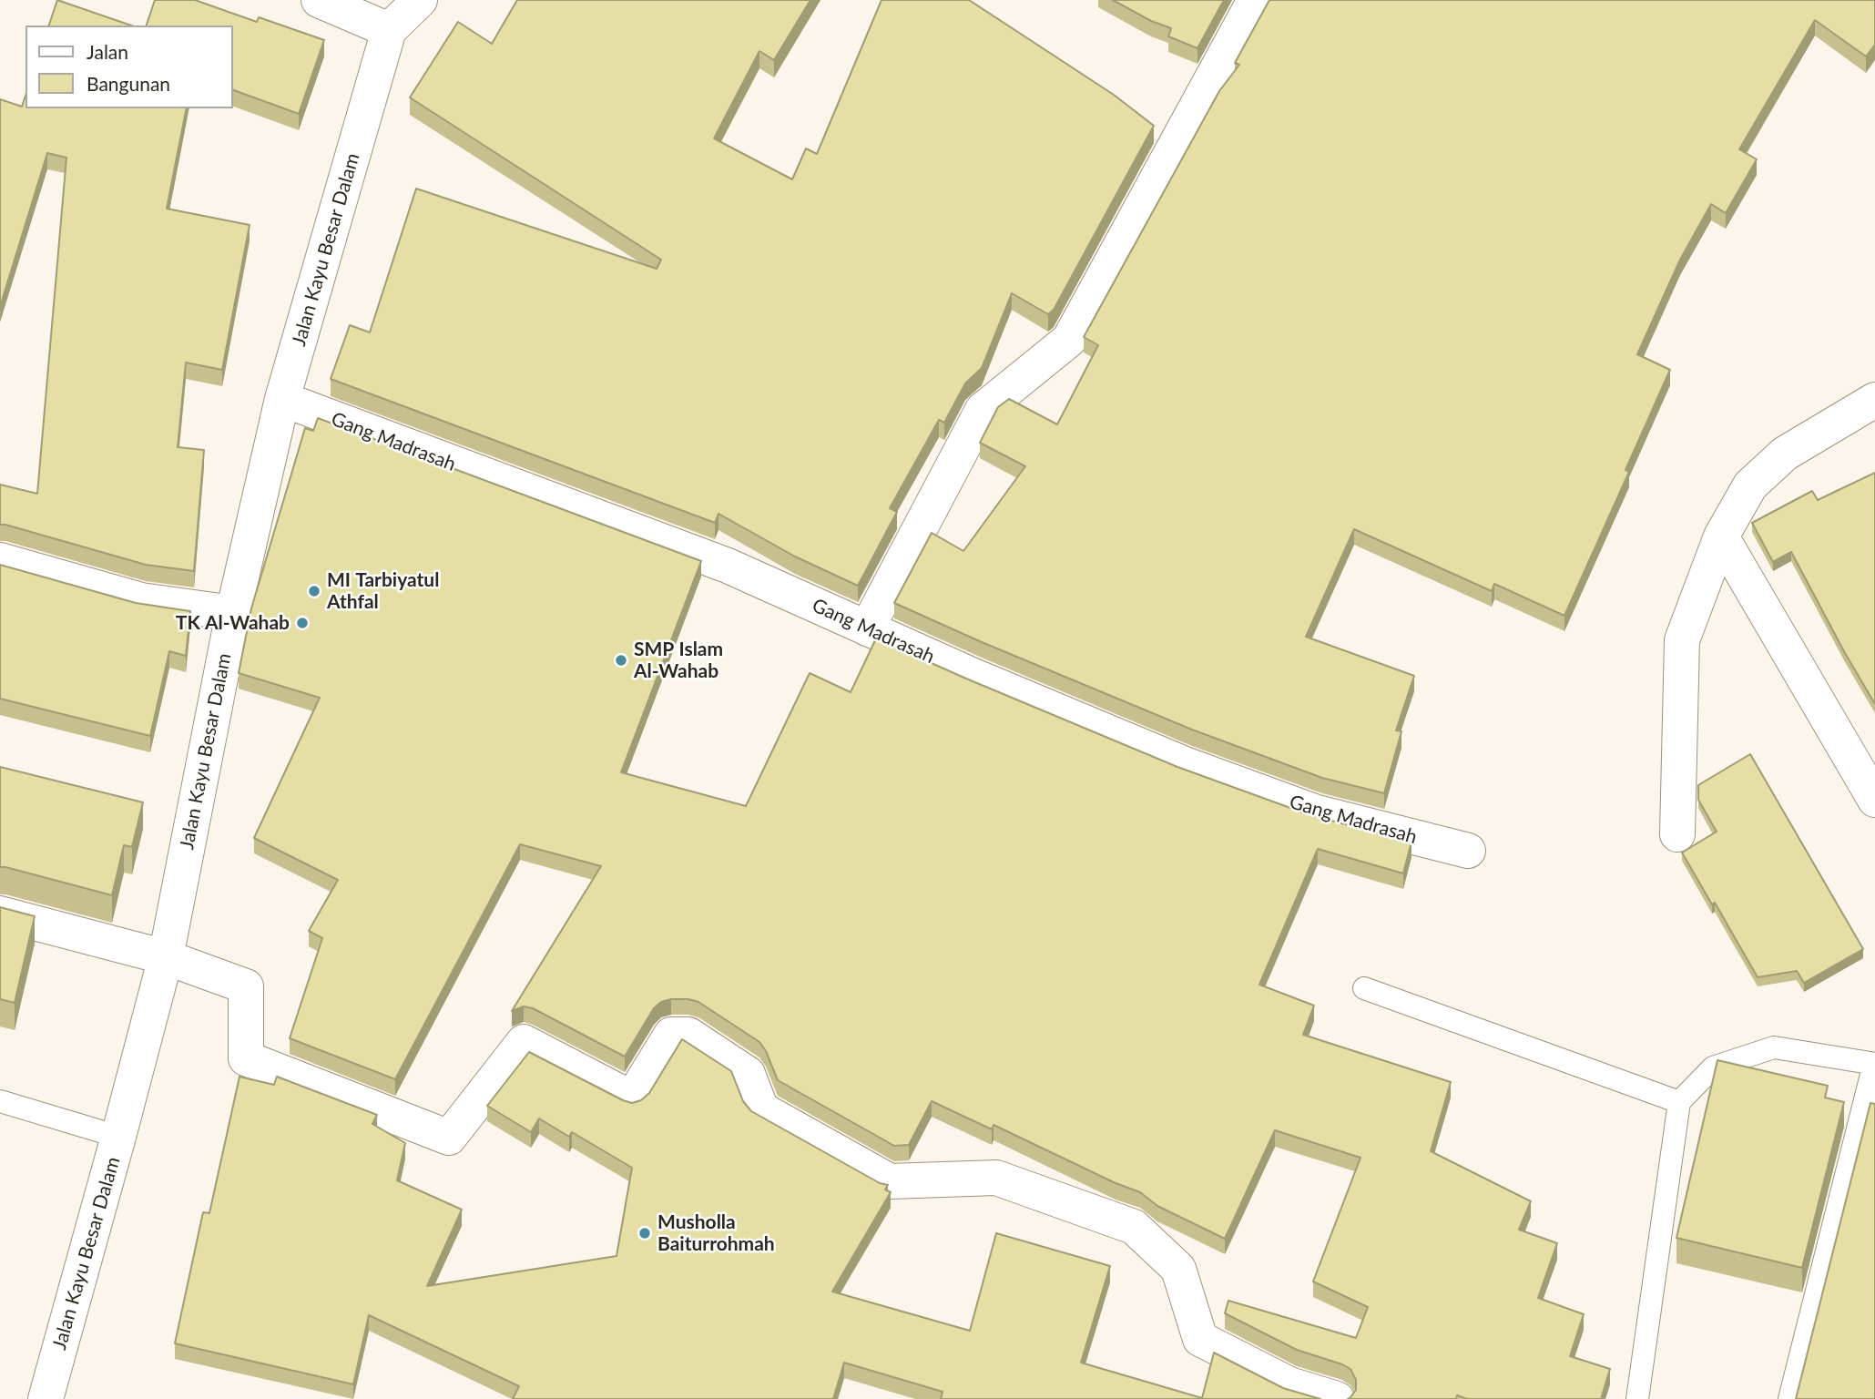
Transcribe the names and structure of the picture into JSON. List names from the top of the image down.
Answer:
{
  "streets": {
    "street": ["Jalan Kayu Besar Dalam", "Gang Madrasah"]
  },
  "crossings": [
    ["Jalan Kayu Besar Dalam", "Gang Madrasah"]
  ],
  "places": [
    "MI Tarbiyatul Athfal",
    "TK Al-Wahab",
    "SMP Islam Al-Wahab",
    "Musholla Baiturrohmah"
  ],
  "legend": ["Jalan", "Bangunan"]
}
